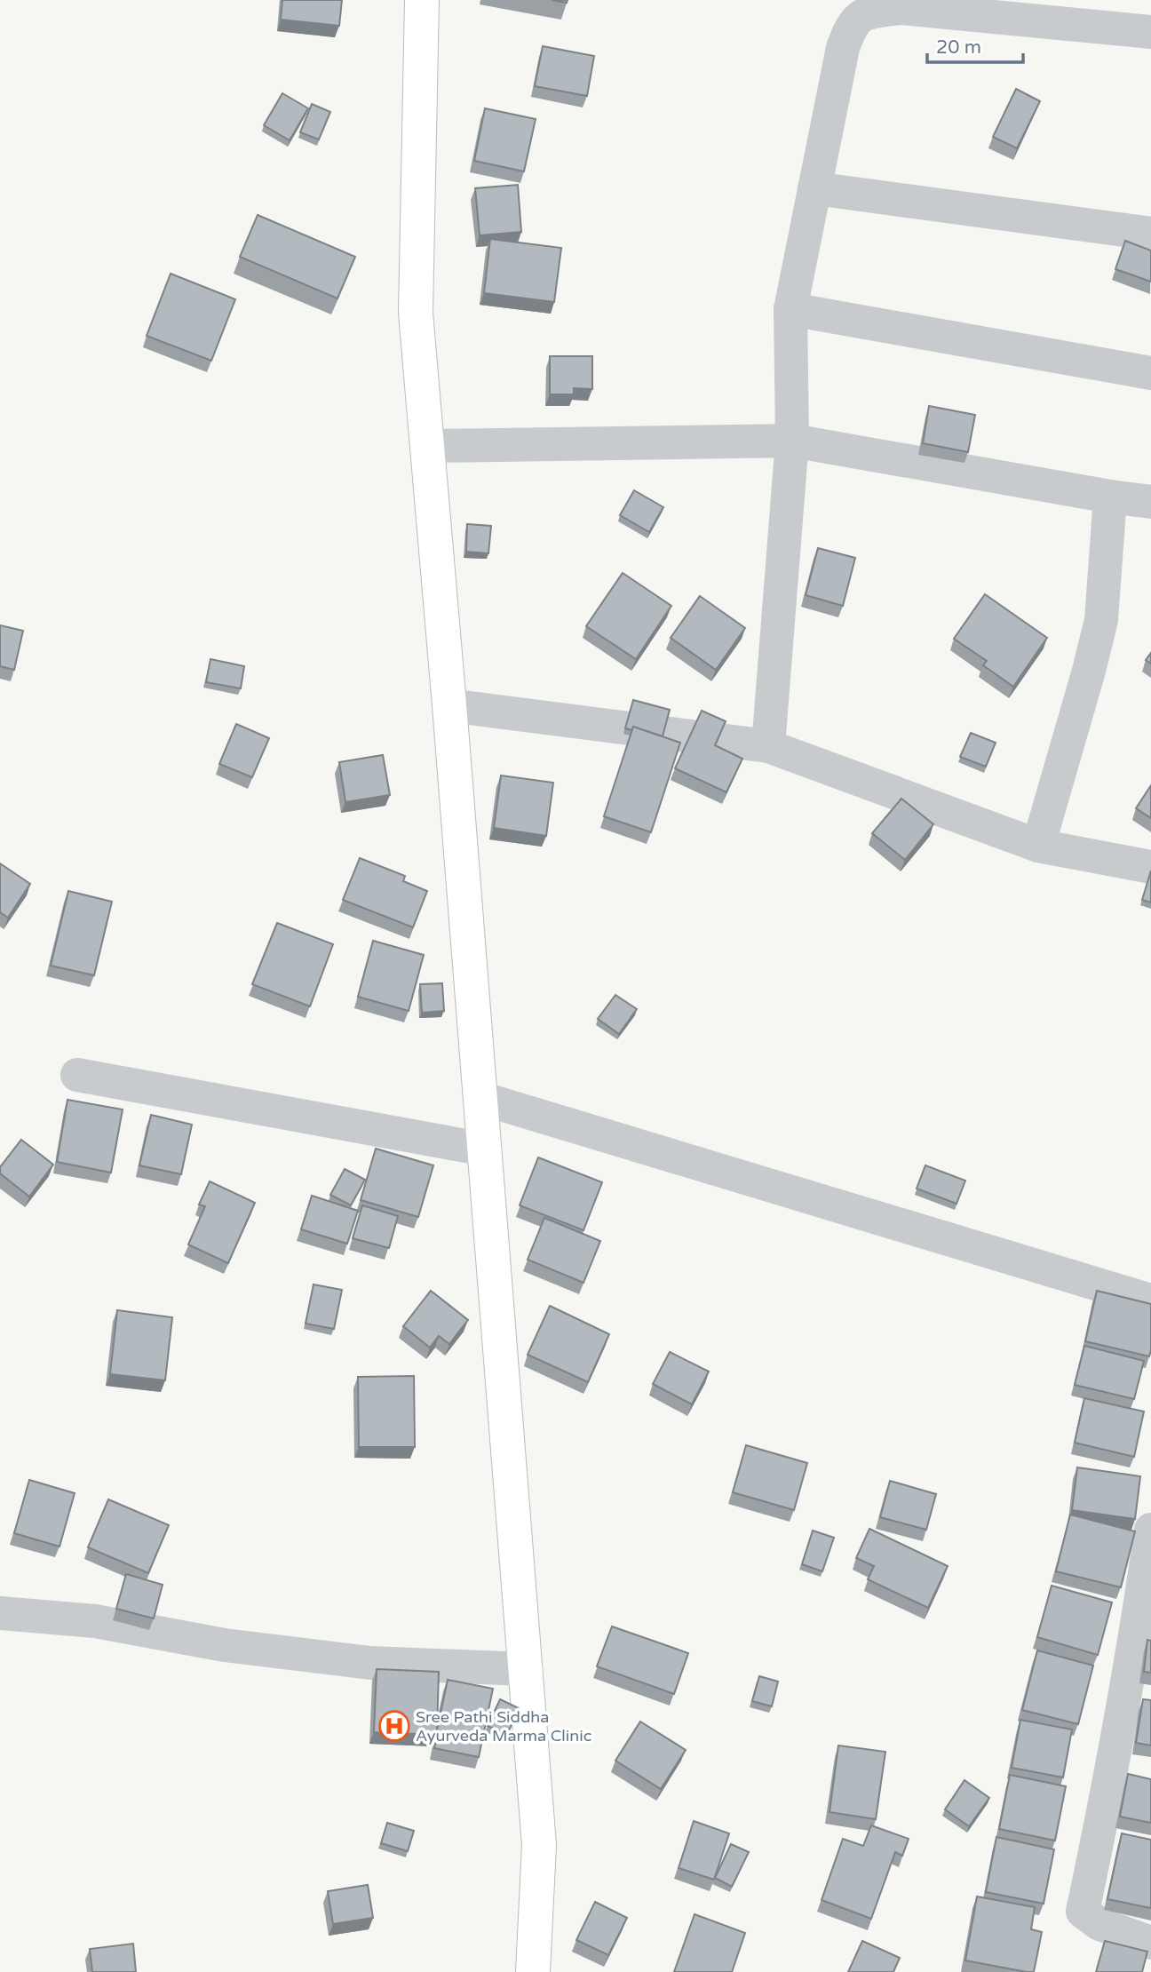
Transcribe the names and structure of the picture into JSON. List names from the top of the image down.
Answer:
{
  "places": {
    "hospital": ["Sree Pathi Siddha Ayurveda Marma Clinic"]
  },
  "scale_bar": "20 m"
}
